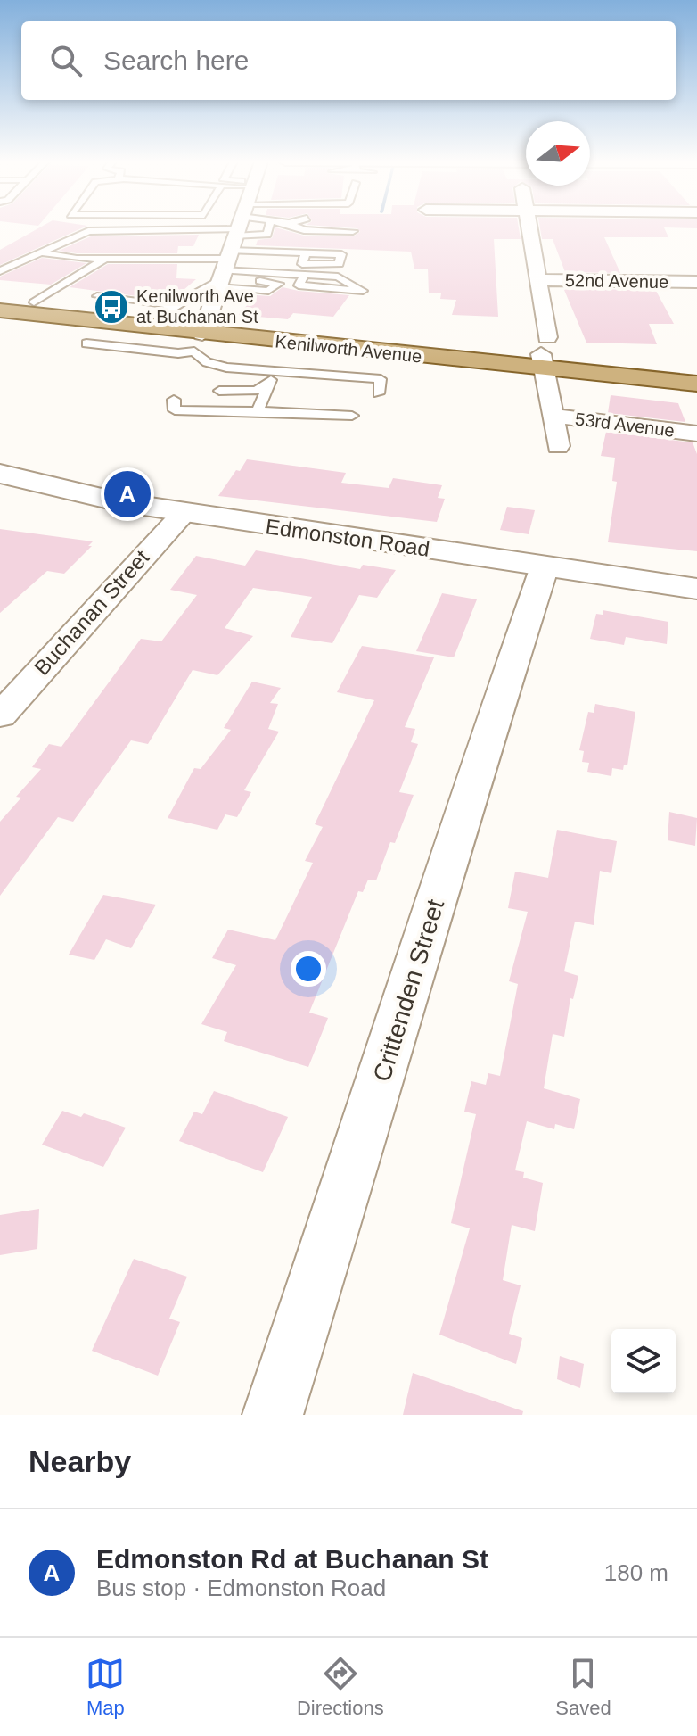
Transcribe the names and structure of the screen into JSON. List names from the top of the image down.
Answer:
{
  "streets": {
    "main road": ["Kenilworth Avenue"],
    "street": [
      "52nd Avenue",
      "53rd Avenue",
      "Edmonston Road",
      "Buchanan Street",
      "Crittenden Street"
    ]
  },
  "crossings": [
    ["Edmonston Road", "Buchanan Street"],
    ["Edmonston Road", "Crittenden Street"]
  ],
  "places": {
    "bus stop": ["Kenilworth Ave at Buchanan St"]
  },
  "north": "right",
  "page": {
    "search": "Search here",
    "pins": "A",
    "heading": "Nearby",
    "list": [
      {
        "mark": "A",
        "name": "Edmonston Rd at Buchanan St",
        "note": "Bus stop · Edmonston Road",
        "value": "180 m"
      }
    ],
    "nav": ["Map", "Directions", "Saved"]
  }
}
